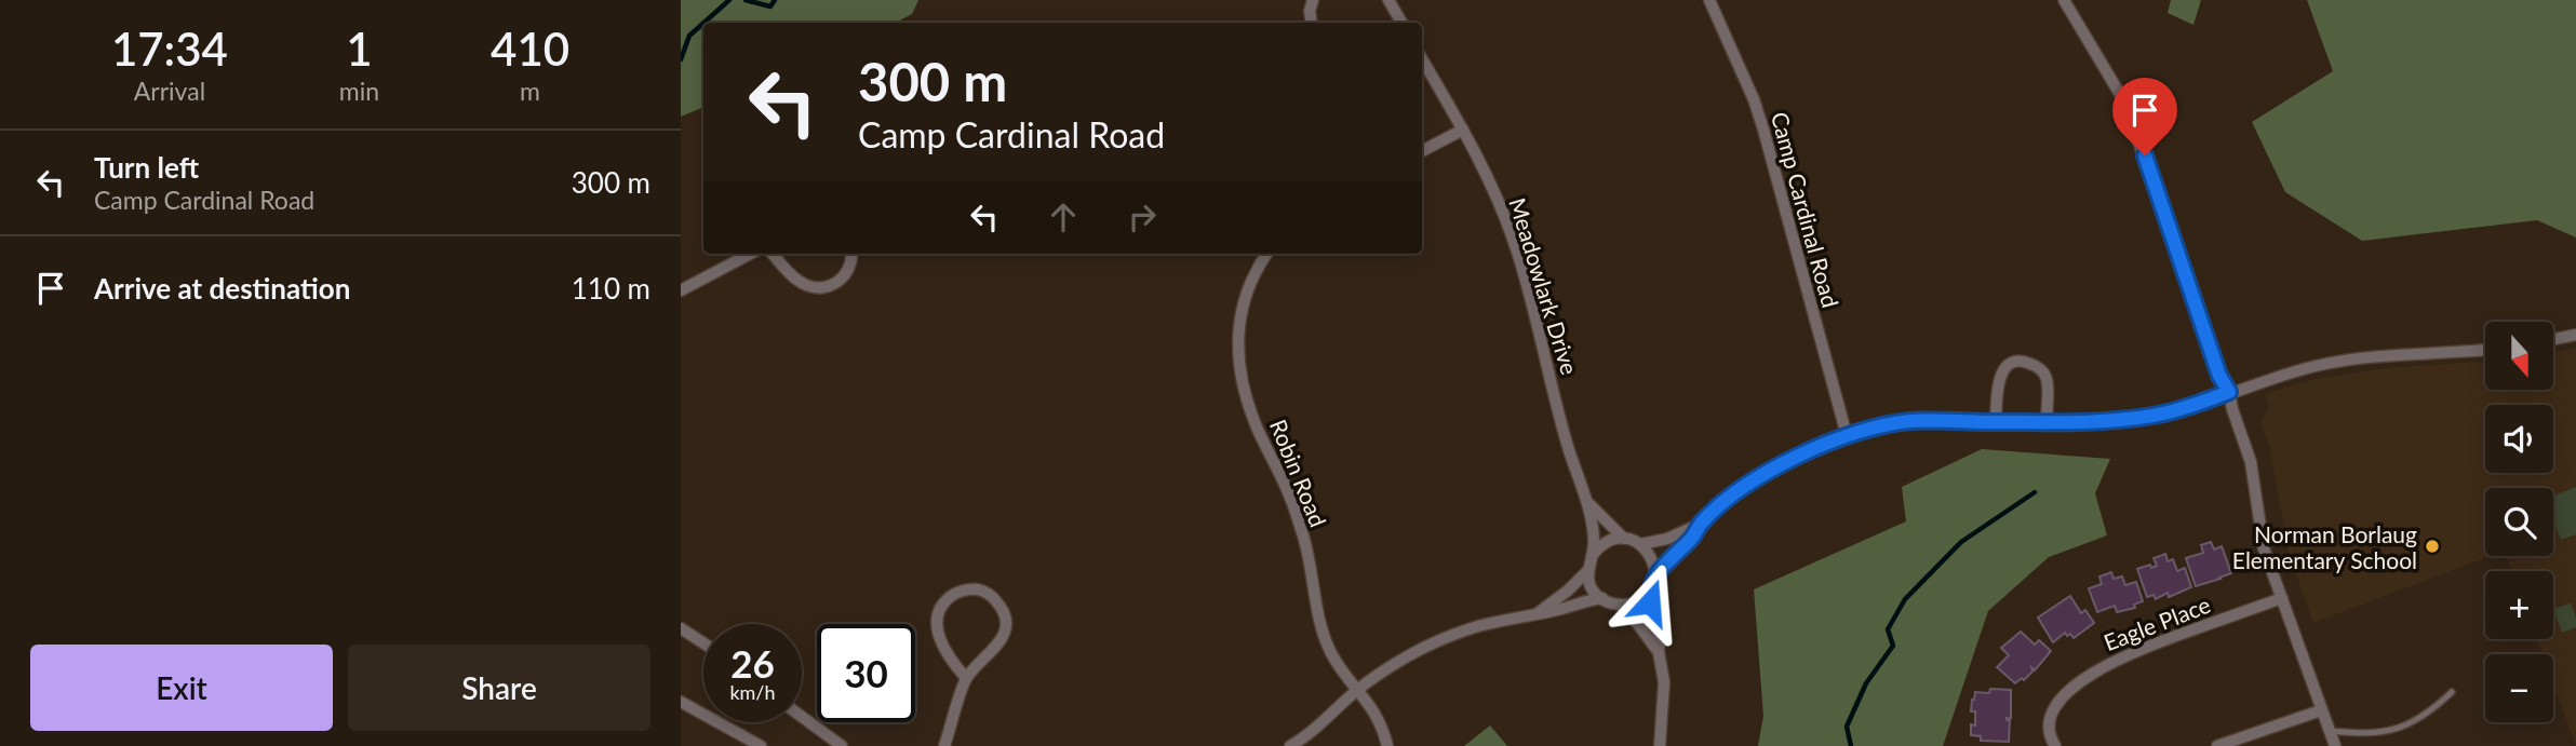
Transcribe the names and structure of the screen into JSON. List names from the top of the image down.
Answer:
{
  "streets": {
    "street": [
      "Camp Cardinal Road",
      "Meadowlark Drive",
      "Robin Road",
      "Eagle Place"
    ]
  },
  "places": ["Norman Borlaug Elementary School"],
  "north": "bottom",
  "page": {
    "eta": [
      "17:34",
      "Arrival",
      "1",
      "min",
      "410",
      "m"
    ],
    "turn": ["300 m", "Camp Cardinal Road"],
    "list": [
      {
        "name": "Turn left",
        "note": "Camp Cardinal Road",
        "value": "300 m"
      },
      {
        "name": "Arrive at destination",
        "value": "110 m"
      }
    ],
    "map_buttons": ["+", "−"],
    "speed": "26 km/h",
    "limit": "30",
    "buttons": ["Exit", "Share"]
  }
}
